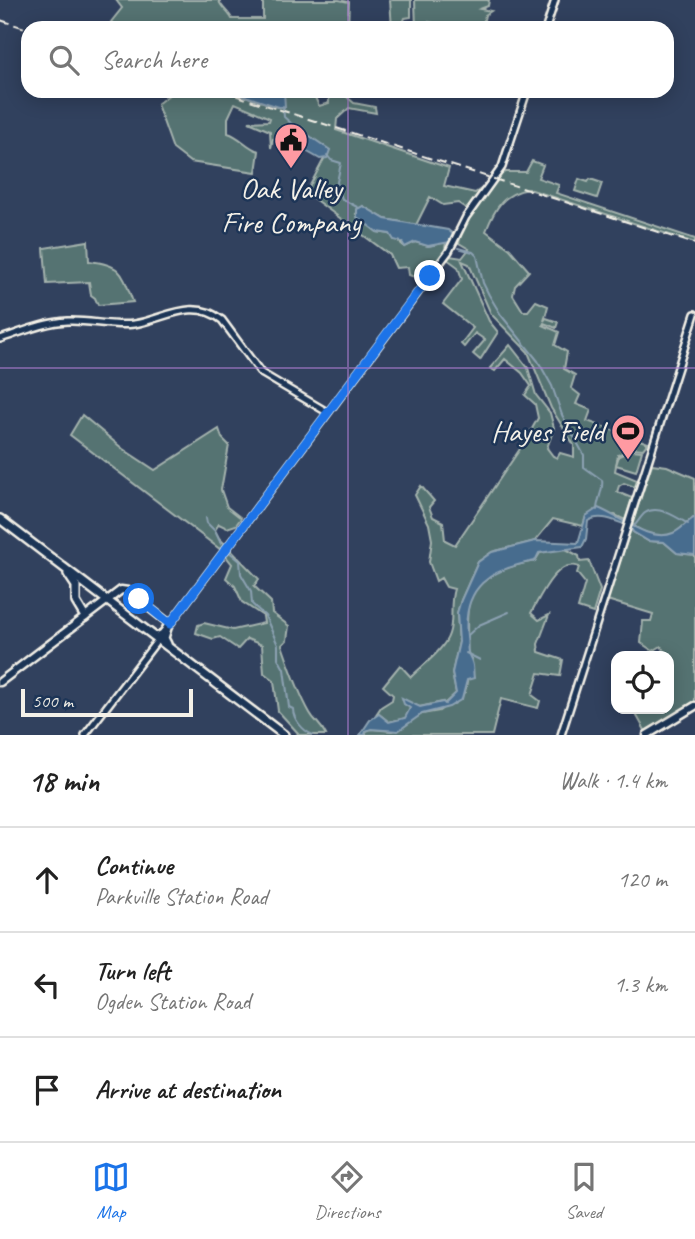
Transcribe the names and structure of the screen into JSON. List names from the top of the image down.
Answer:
{
  "places": {
    "public building": ["Oak Valley Fire Company"],
    "sports": ["Hayes Field"]
  },
  "scale_bar": "500 m",
  "page": {
    "search": "Search here",
    "scale": "500 m",
    "heading": ["18 min", "Walk · 1.4 km"],
    "list": [
      ["Continue", "Parkville Station Road", "120 m"],
      ["Turn left", "Ogden Station Road", "1.3 km"],
      "Arrive at destination"
    ],
    "nav": ["Map", "Directions", "Saved"]
  }
}
